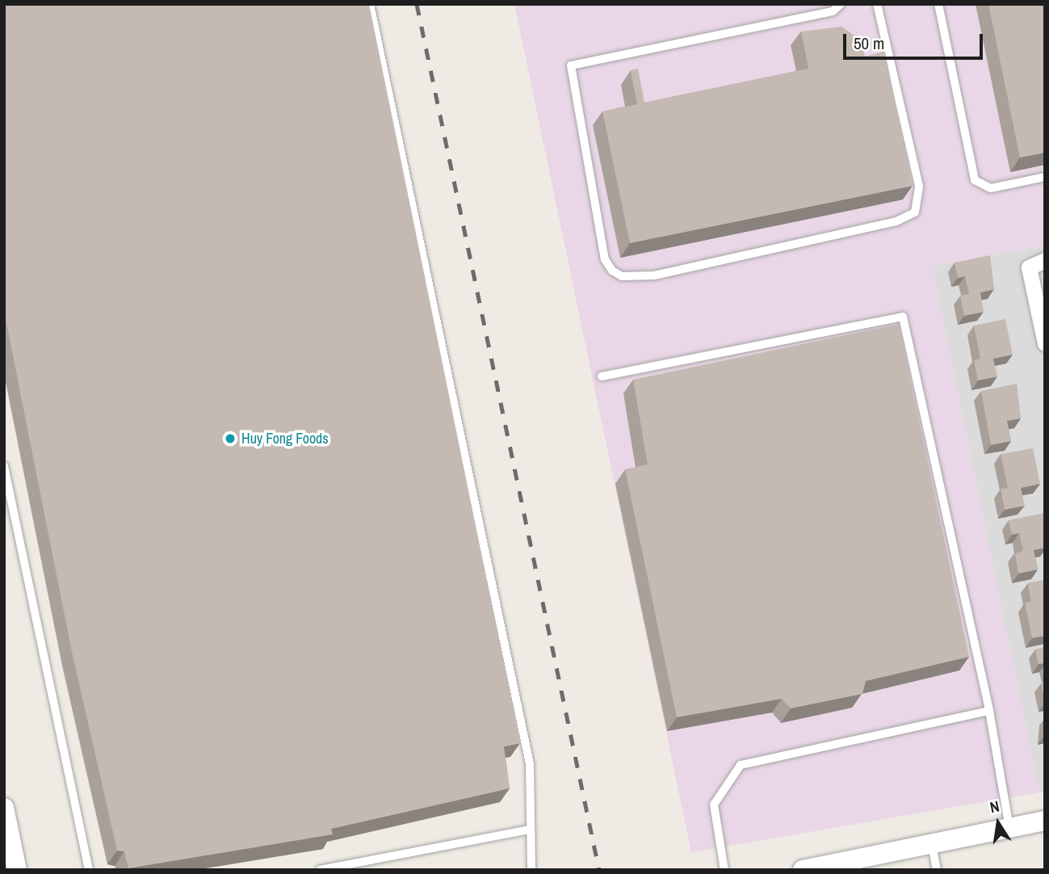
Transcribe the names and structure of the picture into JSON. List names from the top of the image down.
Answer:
{
  "places": ["Huy Fong Foods"],
  "scale_bar": "50 m",
  "north": "top"
}
